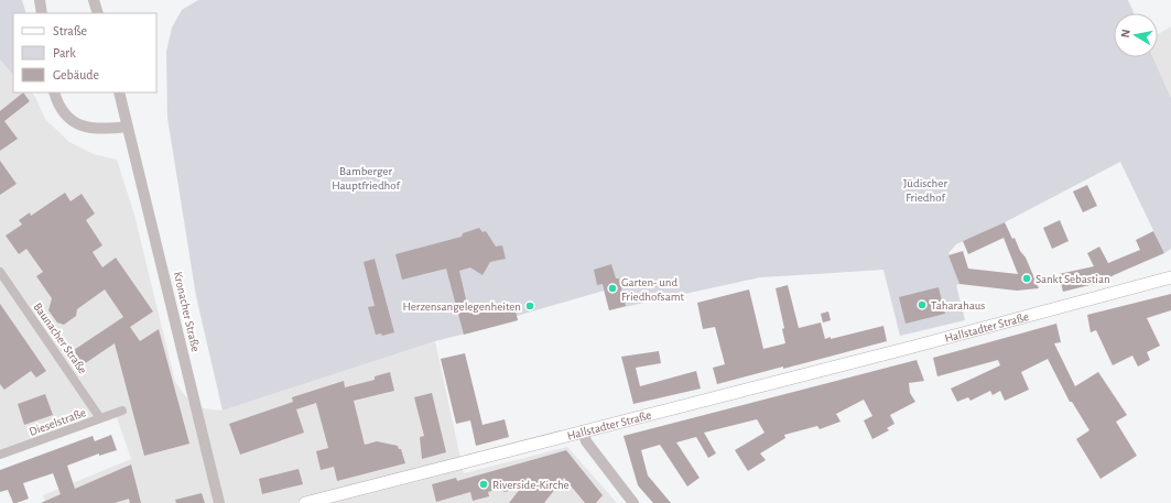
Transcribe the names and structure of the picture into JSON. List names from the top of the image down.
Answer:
{
  "streets": {
    "main road": ["Hallstadter Straße"],
    "street": ["Kronacher Straße", "Baunacher Straße", "Dieselstraße"]
  },
  "crossings": [
    ["Baunacher Straße", "Dieselstraße"]
  ],
  "parks": ["Bamberger Hauptfriedhof", "Jüdischer Friedhof"],
  "places": [
    "Sankt Sebastian",
    "Garten- und Friedhofsamt",
    "Taharahaus",
    "Herzensangelegenheiten",
    "Riverside-Kirche"
  ],
  "legend": ["Straße", "Park", "Gebäude"],
  "north": "left"
}
